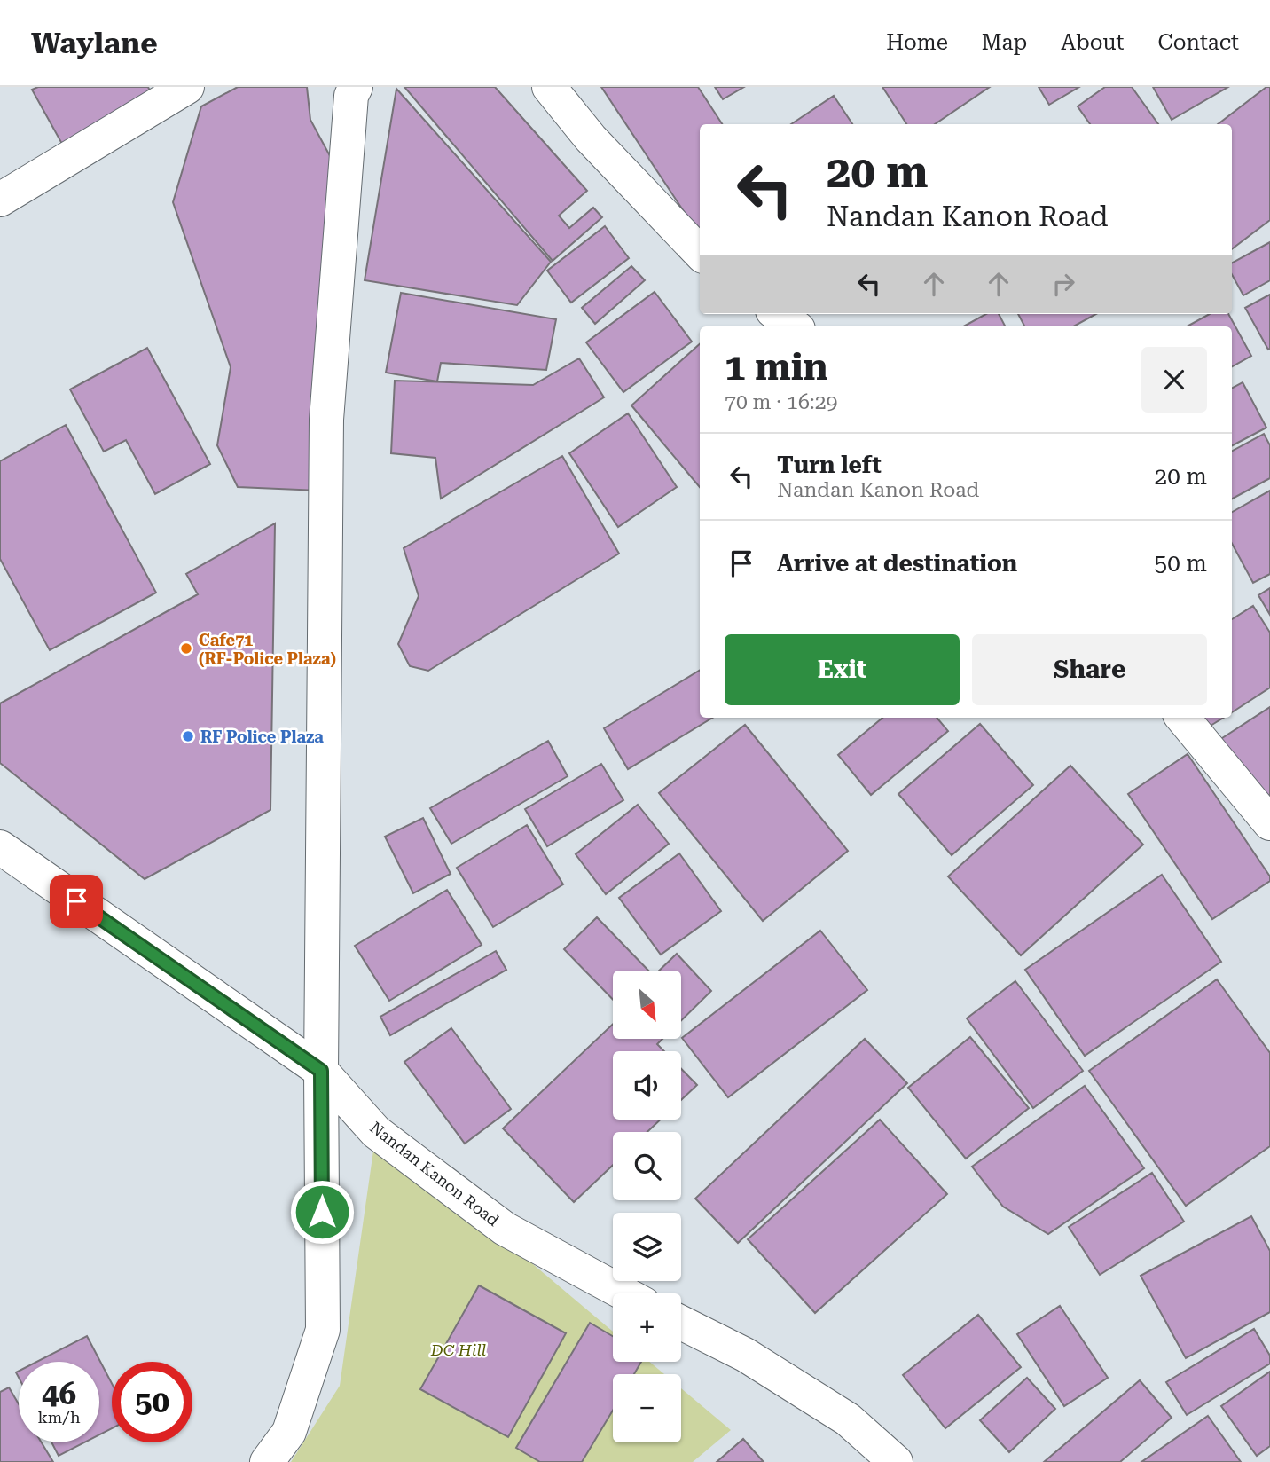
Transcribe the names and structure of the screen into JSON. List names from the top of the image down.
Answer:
{
  "streets": {
    "street": ["Nandan Kanon Road"]
  },
  "parks": ["DC Hill"],
  "places": ["Cafe71 (RF-Police Plaza)", "RF Police Plaza"],
  "north": "bottom right",
  "page": {
    "header": "Waylane",
    "nav": [
      "Home",
      "Map",
      "About",
      "Contact"
    ],
    "turn": ["20 m", "Nandan Kanon Road"],
    "heading": ["1 min", "70 m · 16:29"],
    "list": [
      {
        "name": "Turn left",
        "note": "Nandan Kanon Road",
        "value": "20 m"
      },
      {
        "name": "Arrive at destination",
        "value": "50 m"
      }
    ],
    "buttons": ["Exit", "Share"],
    "map_buttons": ["+", "−"],
    "speed": "46 km/h",
    "limit": "50"
  }
}
